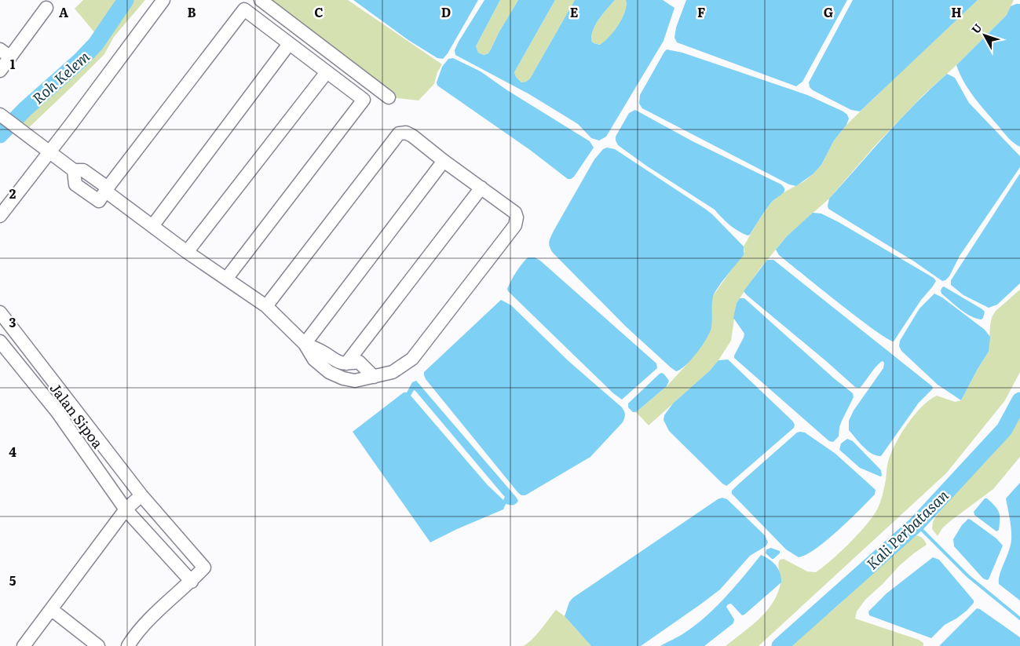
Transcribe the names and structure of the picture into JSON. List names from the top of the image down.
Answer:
{
  "streets": {
    "street": ["Jalan Sipoa"]
  },
  "water": ["Roh Kelem", "Kali Perbatasan"],
  "north": "top left",
  "grid": {
    "columns": [
      "A",
      "B",
      "C",
      "D",
      "E",
      "F",
      "G",
      "H"
    ],
    "rows": [
      "1",
      "2",
      "3",
      "4",
      "5"
    ]
  }
}
